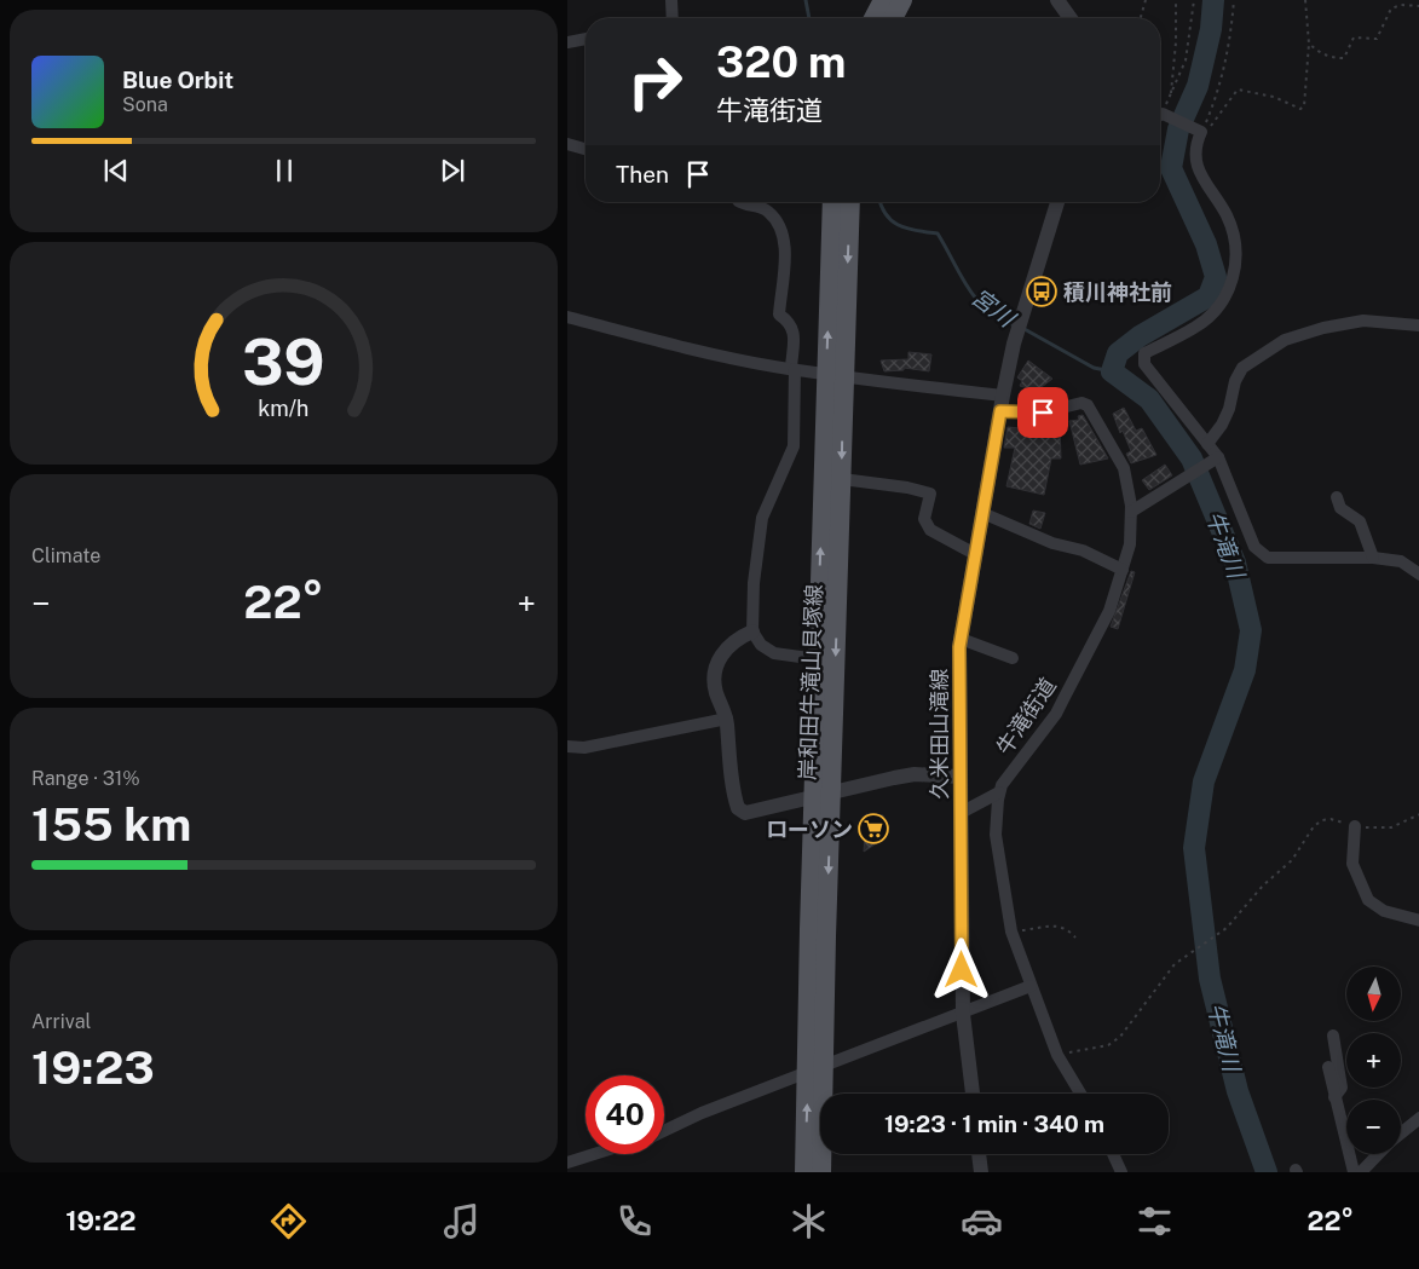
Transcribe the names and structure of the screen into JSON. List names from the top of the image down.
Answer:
{
  "streets": {
    "main road": ["岸和田牛滝山貝塚線"],
    "street": ["牛滝街道", "久米田山滝線"]
  },
  "crossings": [
    ["牛滝街道", "久米田山滝線"]
  ],
  "water": ["宮川", "牛滝川"],
  "places": {
    "bus stop": ["積川神社前"],
    "supermarket": ["ローソン"]
  },
  "north": "bottom",
  "page": {
    "turn": ["320 m", "牛滝街道"],
    "song": ["Blue Orbit", "Sona"],
    "then": "Then",
    "tile": [
      "Climate",
      ["Range · 31%", "155 km"],
      ["Arrival", "19:23"]
    ],
    "heat": ["−", "22°", "+"],
    "map_buttons": ["+", "−"],
    "limit": "40",
    "trip": "19:23 · 1 min · 340 m",
    "tabs": ["19:22", "22°"],
    "gauge": ["39", "km/h"]
  }
}
